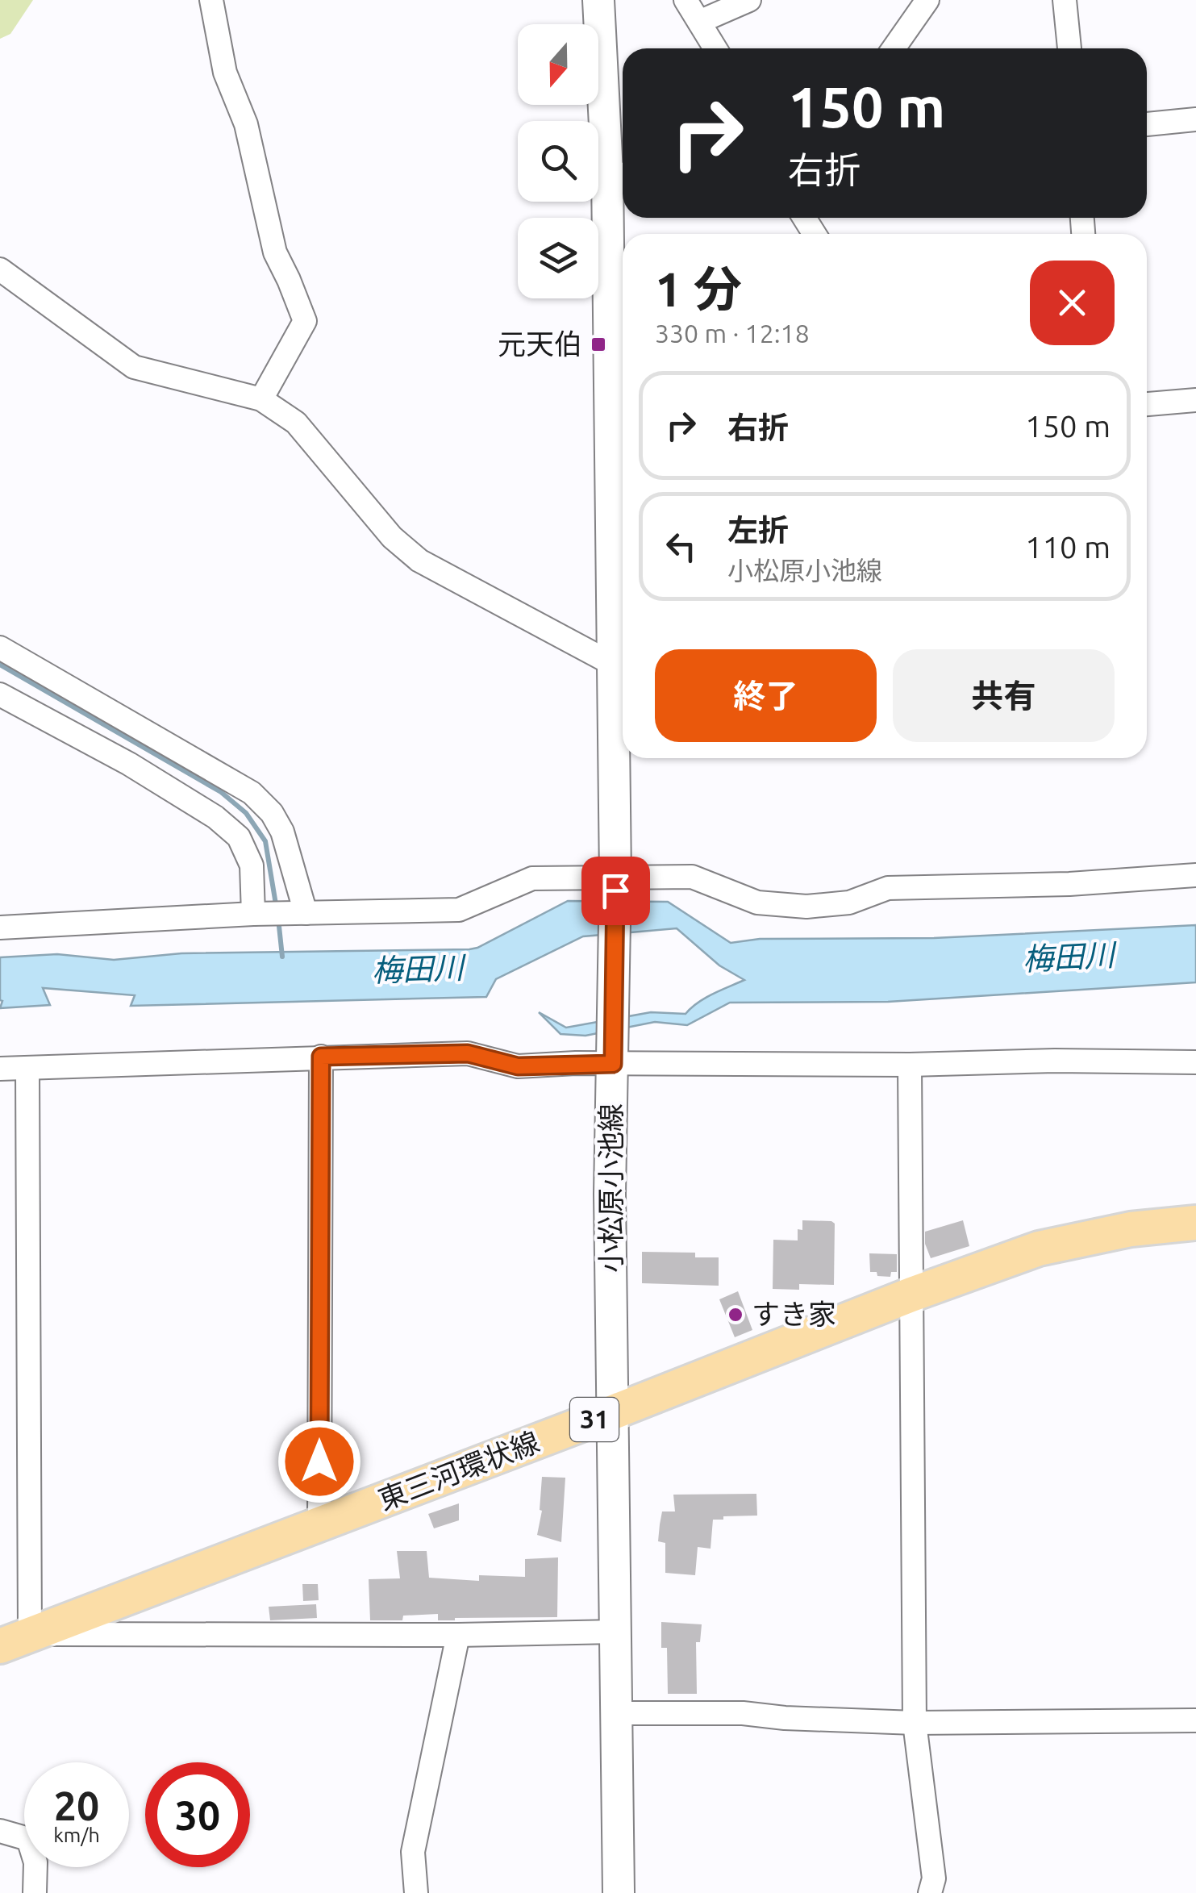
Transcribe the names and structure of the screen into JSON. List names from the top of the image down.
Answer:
{
  "streets": {
    "main road": ["小松原小池線", "31", "東三河環状線"]
  },
  "crossings": [
    ["小松原小池線", "東三河環状線"]
  ],
  "water": ["梅田川"],
  "places": {
    "transit": ["元天伯"],
    "other": ["すき家"]
  },
  "north": "bottom",
  "page": {
    "turn": ["150 m", "右折"],
    "heading": ["1 分", "330 m · 12:18"],
    "list": [
      {
        "name": "右折",
        "value": "150 m"
      },
      {
        "name": "左折",
        "note": "小松原小池線",
        "value": "110 m"
      }
    ],
    "buttons": ["終了", "共有"],
    "speed": "20 km/h",
    "limit": "30"
  }
}
